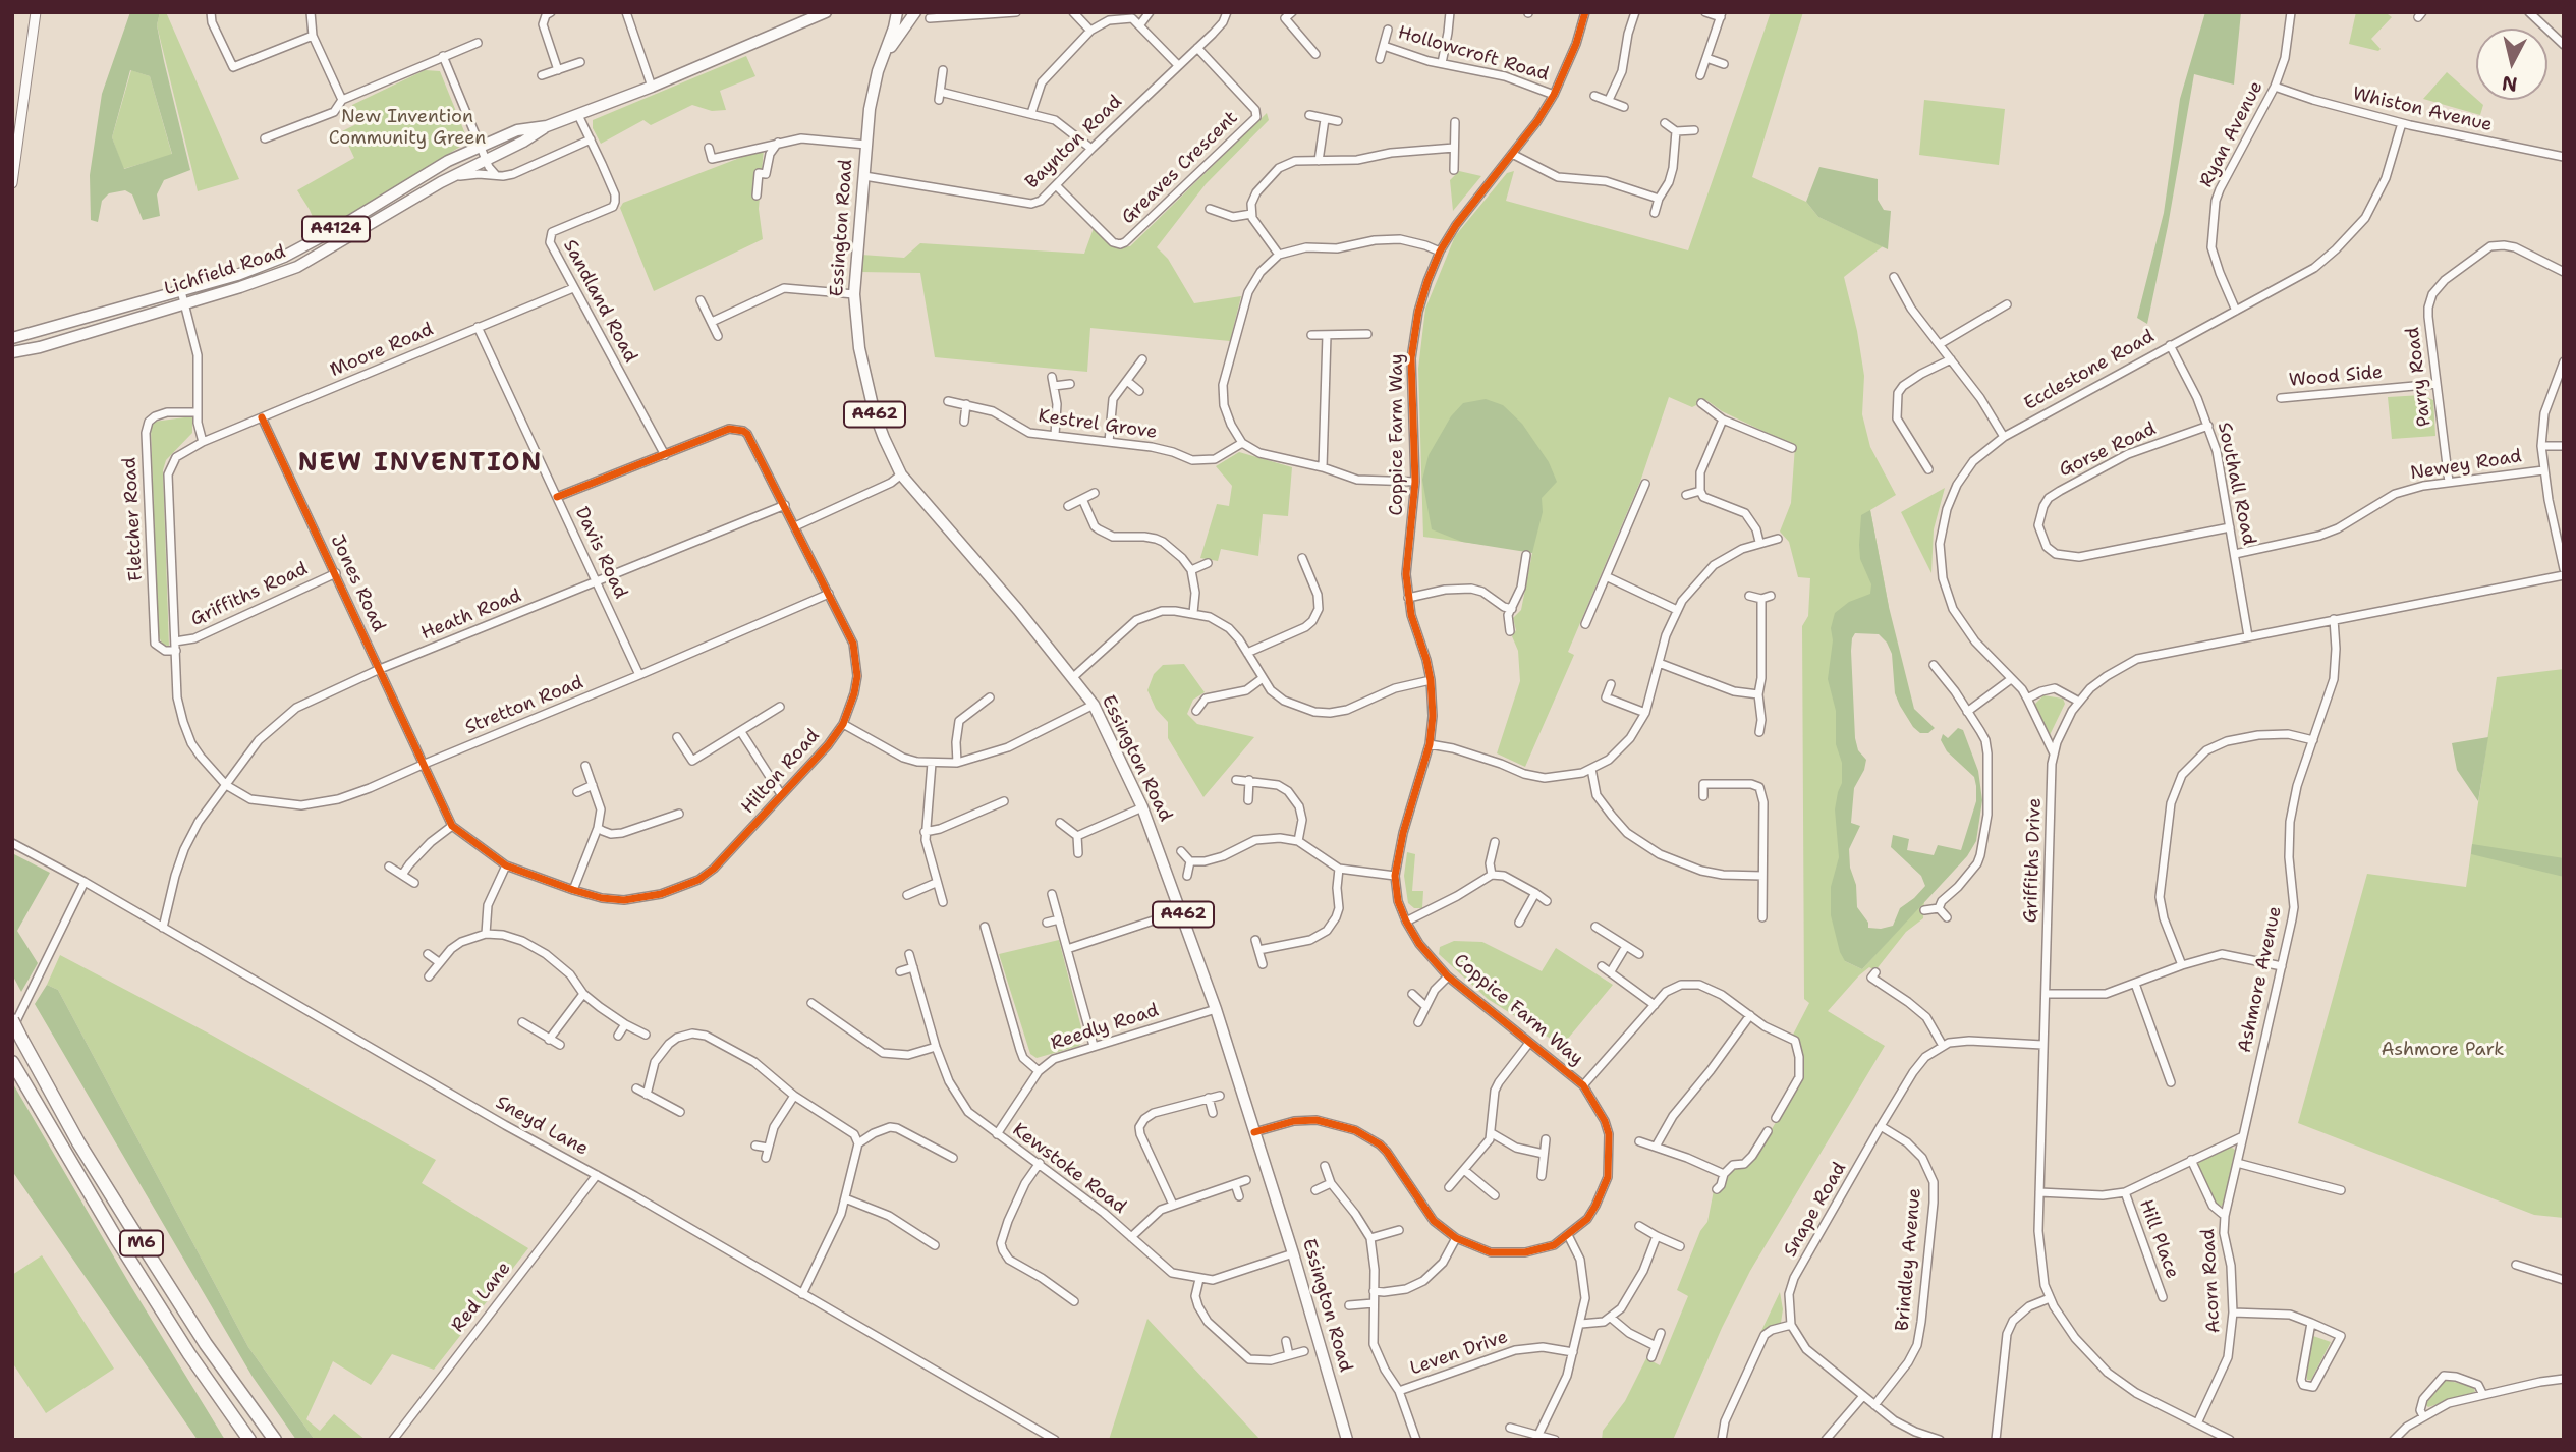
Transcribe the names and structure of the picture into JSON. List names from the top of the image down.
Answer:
{
  "streets": {
    "highway": ["M6"],
    "main road": [
      "Essington Road",
      "A4124",
      "Lichfield Road",
      "A462"
    ],
    "street": [
      "Hollowcroft Road",
      "Whiston Avenue",
      "Ryan Avenue",
      "Baynton Road",
      "Greaves Crescent",
      "Sandland Road",
      "Moore Road",
      "Ecclestone Road",
      "Wood Side",
      "Parry Road",
      "Kestrel Grove",
      "Coppice Farm Way",
      "Gorse Road",
      "Newey Road",
      "Southall Road",
      "Fletcher Road",
      "Davis Road",
      "Jones Road",
      "Griffiths Road",
      "Heath Road",
      "Stretton Road",
      "Hilton Road",
      "Griffiths Drive",
      "Ashmore Avenue",
      "Reedly Road",
      "Sneyd Lane",
      "Kewstoke Road",
      "Snape Road",
      "Hill Place",
      "Brindley Avenue",
      "Acorn Road",
      "Red Lane",
      "Leven Drive"
    ]
  },
  "crossings": [
    ["Hollowcroft Road", "Coppice Farm Way"],
    ["Whiston Avenue", "Ryan Avenue"],
    ["Whiston Avenue", "Ecclestone Road"],
    ["Ryan Avenue", "Ecclestone Road"],
    ["Baynton Road", "Greaves Crescent"],
    ["Baynton Road", "Essington Road"],
    ["Essington Road", "Coppice Farm Way"],
    ["Essington Road", "Reedly Road"],
    ["Essington Road", "Kewstoke Road"],
    ["Lichfield Road", "Sandland Road"],
    ["Sandland Road", "Moore Road"],
    ["Sandland Road", "Hilton Road"],
    ["Moore Road", "Fletcher Road"],
    ["Moore Road", "Davis Road"],
    ["Moore Road", "Jones Road"],
    ["Ecclestone Road", "Southall Road"],
    ["Ecclestone Road", "Griffiths Drive"],
    ["Wood Side", "Parry Road"],
    ["Parry Road", "Newey Road"],
    ["Gorse Road", "Southall Road"],
    ["Newey Road", "Southall Road"],
    ["Southall Road", "Griffiths Drive"],
    ["Fletcher Road", "Griffiths Road"],
    ["Fletcher Road", "Heath Road"],
    ["Fletcher Road", "Stretton Road"],
    ["Davis Road", "Heath Road"],
    ["Davis Road", "Stretton Road"],
    ["Davis Road", "Hilton Road"],
    ["Jones Road", "Griffiths Road"],
    ["Jones Road", "Heath Road"],
    ["Jones Road", "Stretton Road"],
    ["Jones Road", "Hilton Road"],
    ["Heath Road", "Stretton Road"],
    ["Heath Road", "Hilton Road"],
    ["Heath Road", "Sneyd Lane"],
    ["Stretton Road", "Hilton Road"],
    ["Griffiths Drive", "Ashmore Avenue"],
    ["Griffiths Drive", "Acorn Road"],
    ["Ashmore Avenue", "Acorn Road"],
    ["Reedly Road", "Kewstoke Road"],
    ["Sneyd Lane", "Red Lane"],
    ["Snape Road", "Brindley Avenue"]
  ],
  "districts": ["NEW INVENTION"],
  "parks": ["New Invention Community Green", "Ashmore Park"],
  "north": "bottom"
}
